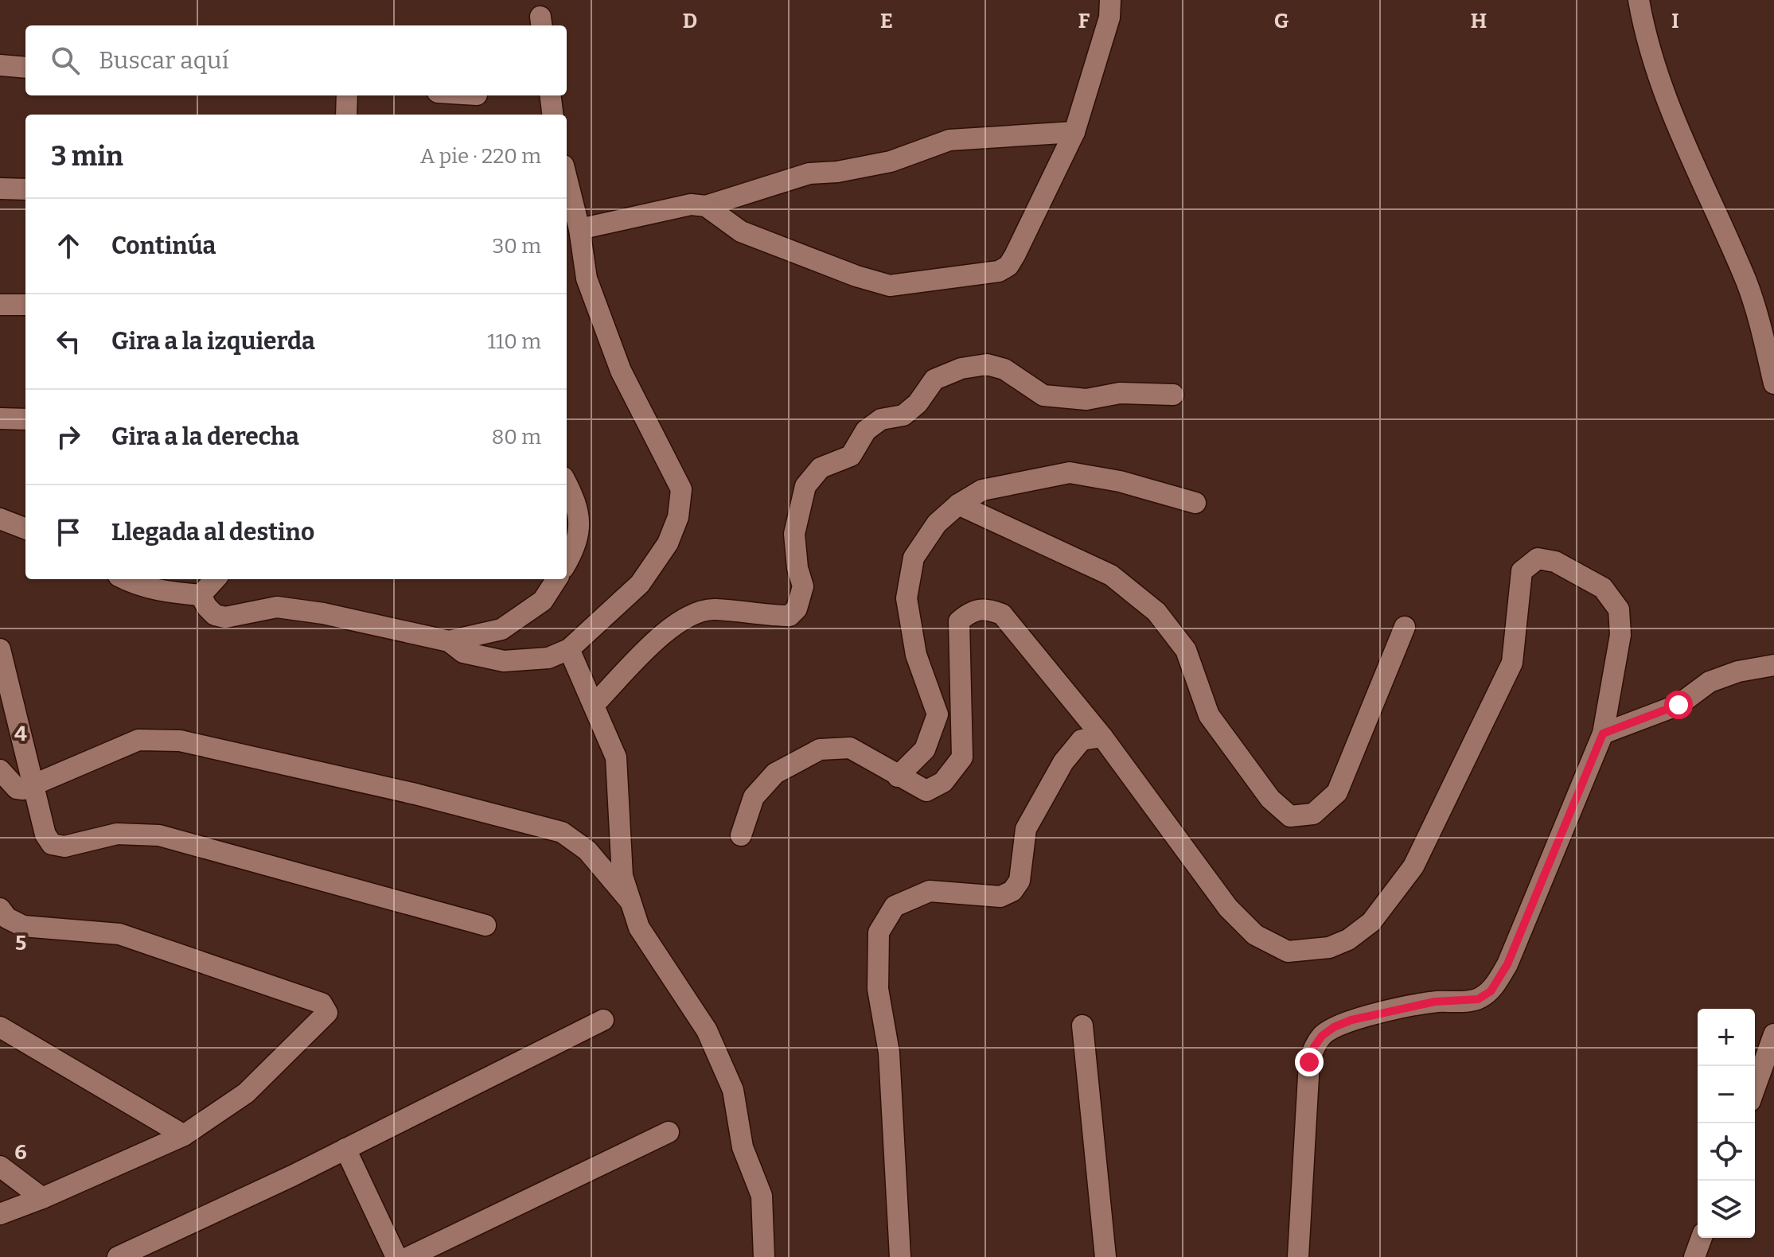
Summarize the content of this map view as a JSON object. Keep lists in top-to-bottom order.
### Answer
{
  "page": {
    "search": "Buscar aquí",
    "heading": ["3 min", "A pie · 220 m"],
    "list": [
      ["Continúa", "30 m"],
      ["Gira a la izquierda", "110 m"],
      ["Gira a la derecha", "80 m"],
      "Llegada al destino"
    ],
    "map_buttons": ["+", "−"]
  },
  "grid": {
    "columns": [
      "D",
      "E",
      "F",
      "G",
      "H",
      "I"
    ],
    "rows": ["4", "5", "6"]
  }
}
